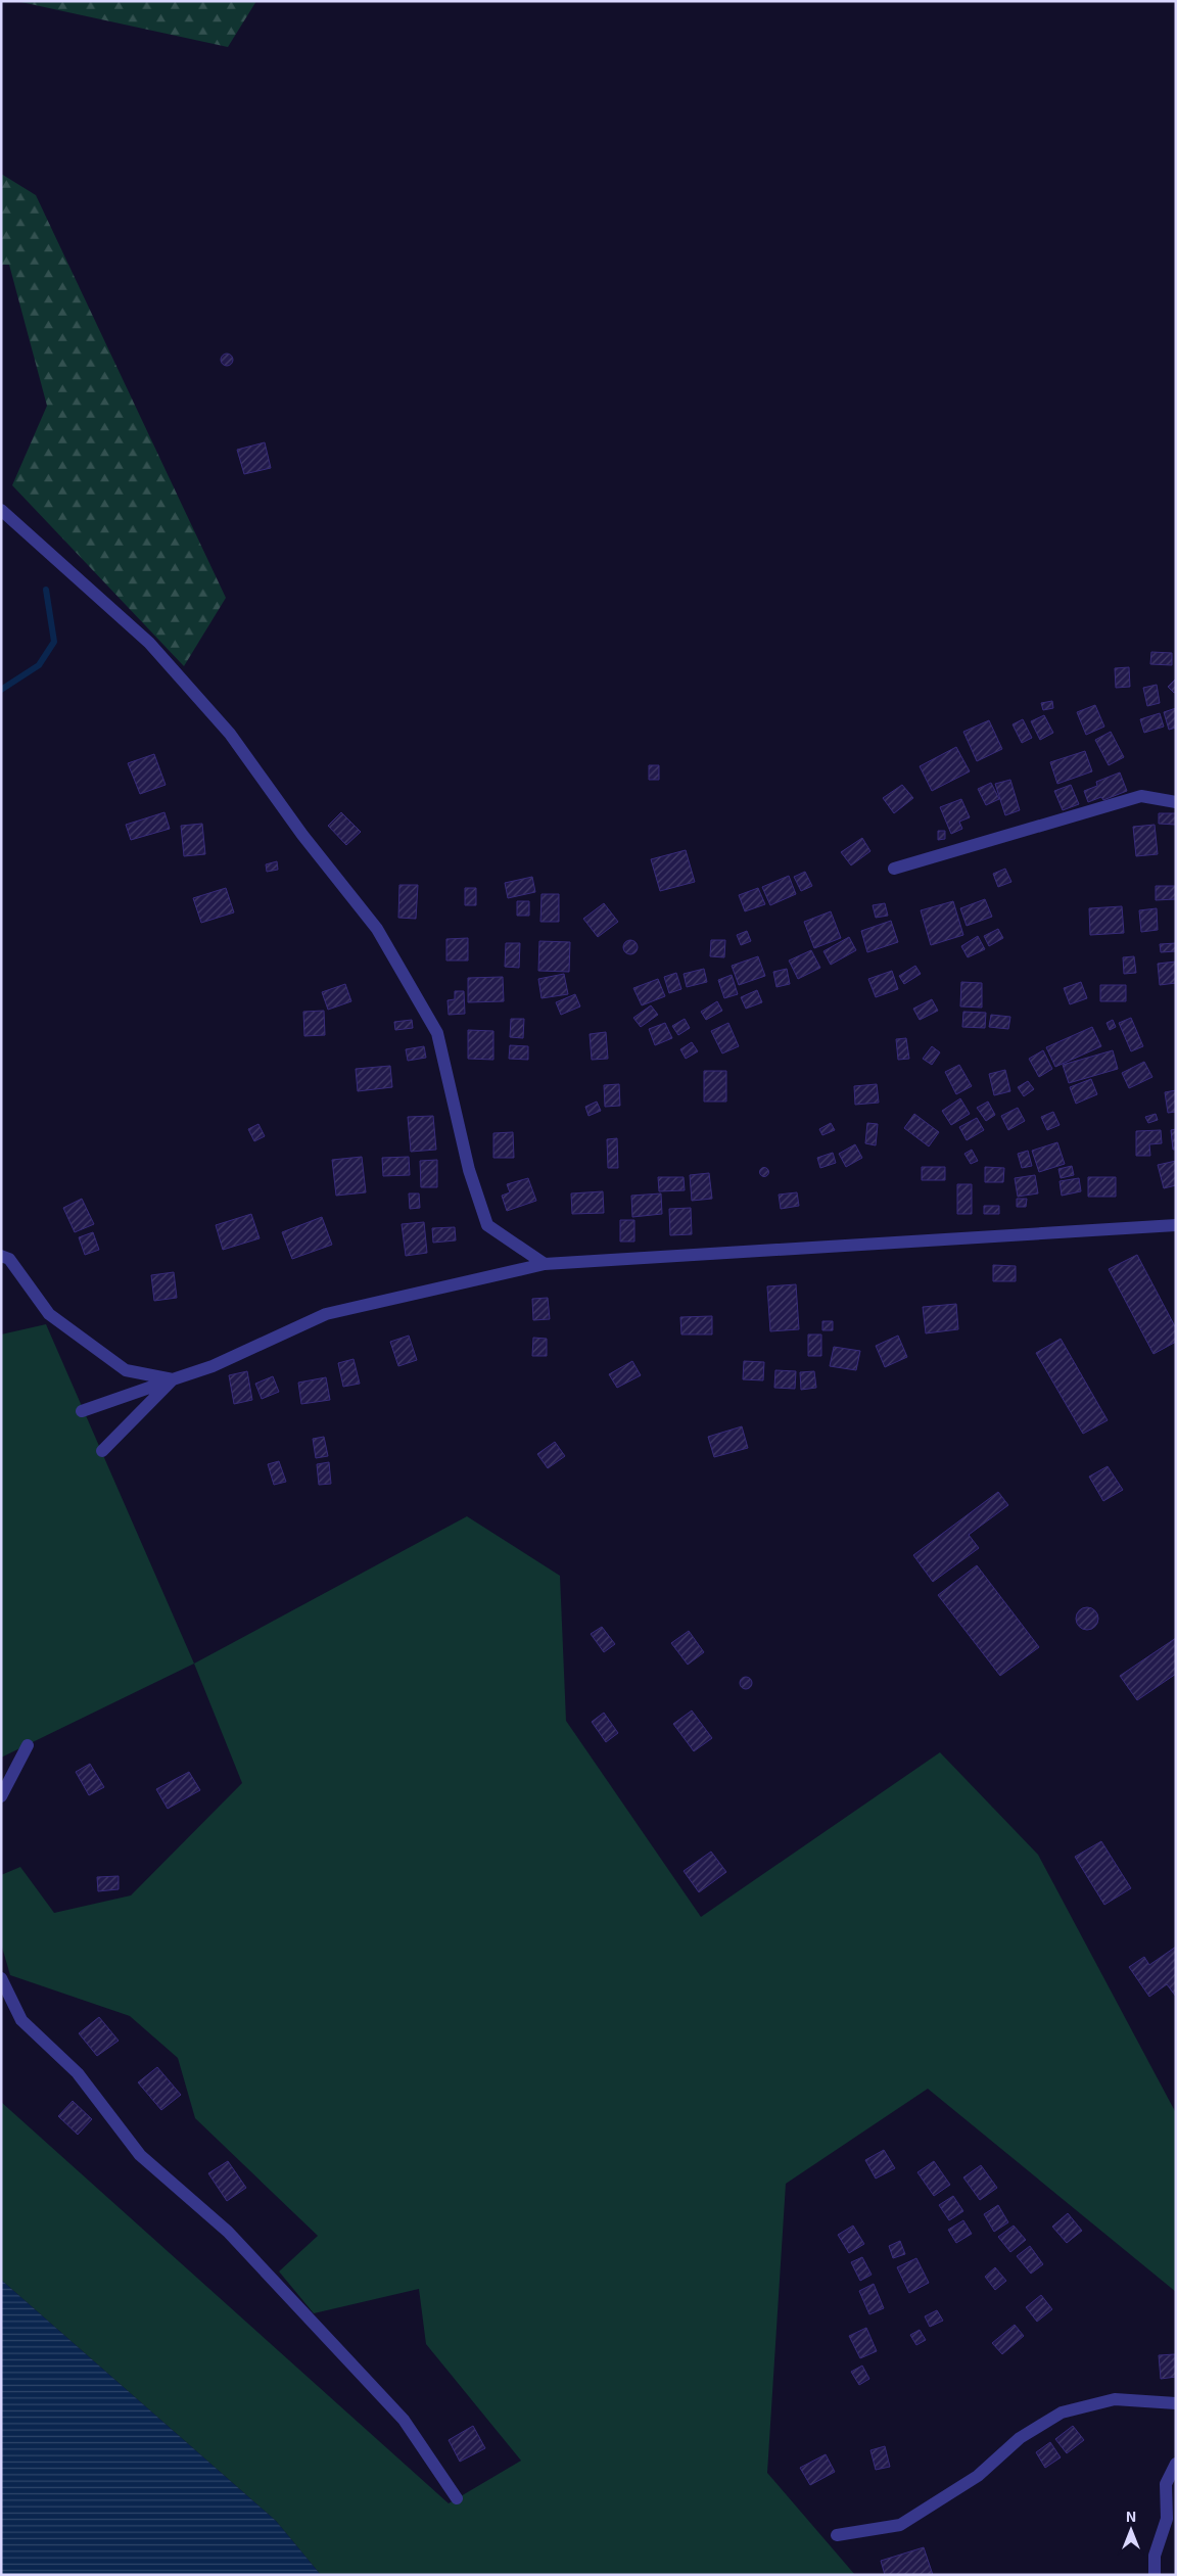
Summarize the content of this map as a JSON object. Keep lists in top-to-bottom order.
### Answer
{
  "north": "top"
}
